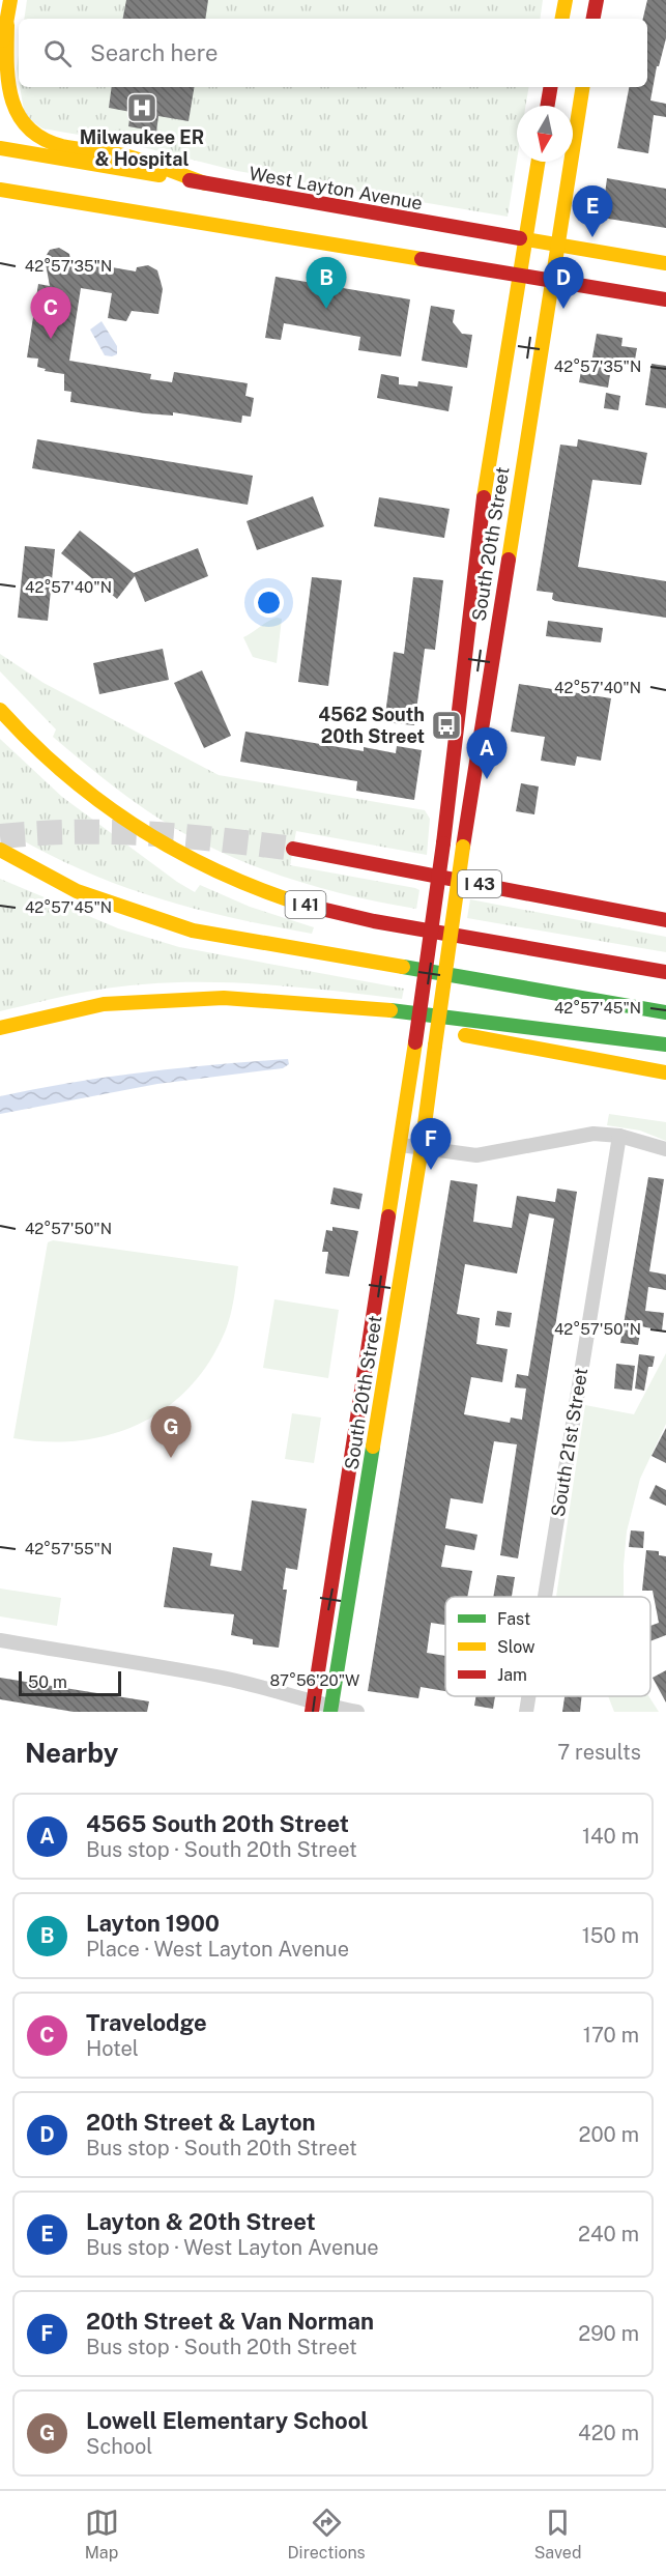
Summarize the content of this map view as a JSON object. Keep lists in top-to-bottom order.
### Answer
{
  "streets": {
    "main road": [
      "West Layton Avenue",
      "South 20th Street",
      "I 43",
      "I 41"
    ],
    "street": ["South 21st Street"]
  },
  "crossings": [
    ["West Layton Avenue", "South 20th Street"]
  ],
  "places": {
    "hospital": ["Milwaukee ER & Hospital"],
    "bus stop": ["4562 South 20th Street"]
  },
  "legend": ["Fast", "Slow", "Jam"],
  "scale_bar": "50 m",
  "north": "bottom",
  "page": {
    "search": "Search here",
    "pins": [
      "E",
      "B",
      "D",
      "C",
      "A",
      "F",
      "G"
    ],
    "scale": "50 m",
    "heading": ["Nearby", "7 results"],
    "list": [
      {
        "mark": "A",
        "name": "4565 South 20th Street",
        "note": "Bus stop · South 20th Street",
        "value": "140 m"
      },
      {
        "mark": "B",
        "name": "Layton 1900",
        "note": "Place · West Layton Avenue",
        "value": "150 m"
      },
      {
        "mark": "C",
        "name": "Travelodge",
        "note": "Hotel",
        "value": "170 m"
      },
      {
        "mark": "D",
        "name": "20th Street & Layton",
        "note": "Bus stop · South 20th Street",
        "value": "200 m"
      },
      {
        "mark": "E",
        "name": "Layton & 20th Street",
        "note": "Bus stop · West Layton Avenue",
        "value": "240 m"
      },
      {
        "mark": "F",
        "name": "20th Street & Van Norman",
        "note": "Bus stop · South 20th Street",
        "value": "290 m"
      },
      {
        "mark": "G",
        "name": "Lowell Elementary School",
        "note": "School",
        "value": "420 m"
      }
    ],
    "nav": ["Map", "Directions", "Saved"]
  },
  "coordinates": [
    "42°57'35\"N",
    "42°57'40\"N",
    "42°57'45\"N",
    "42°57'50\"N",
    "42°57'55\"N",
    "87°56'20\"W"
  ]
}
